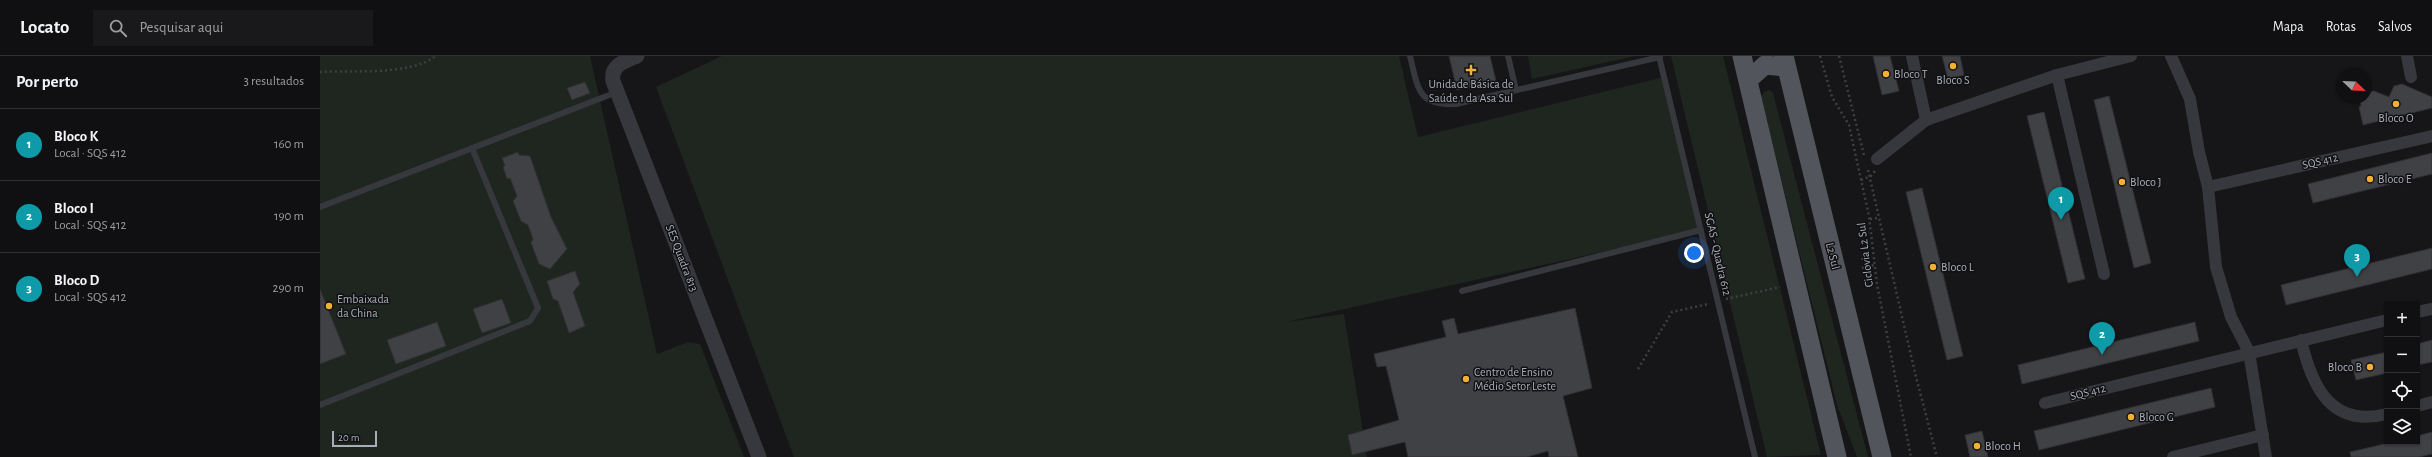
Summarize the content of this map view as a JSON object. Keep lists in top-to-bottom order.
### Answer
{
  "streets": {
    "main road": ["L2 Sul"],
    "street": ["SQS 412", "SES Quadra 813"],
    "lane": ["SGAS - Quadra 612"],
    "path": ["Ciclovia L2 Sul"]
  },
  "places": {
    "other": [
      "Bloco S",
      "Bloco T",
      "Bloco O",
      "Bloco E",
      "Bloco J",
      "Bloco L",
      "Embaixada da China",
      "Bloco B",
      "Centro de Ensino Médio Setor Leste",
      "Bloco G",
      "Bloco H"
    ],
    "health": ["Unidade Básica de Saúde 1 da Asa Sul"]
  },
  "scale_bar": "20 m",
  "north": "bottom right",
  "page": {
    "header": "Locato",
    "search": "Pesquisar aqui",
    "nav": ["Mapa", "Rotas", "Salvos"],
    "heading": ["Por perto", "3 resultados"],
    "list": [
      {
        "mark": "1",
        "name": "Bloco K",
        "note": "Local · SQS 412",
        "value": "160 m"
      },
      {
        "mark": "2",
        "name": "Bloco I",
        "note": "Local · SQS 412",
        "value": "190 m"
      },
      {
        "mark": "3",
        "name": "Bloco D",
        "note": "Local · SQS 412",
        "value": "290 m"
      }
    ],
    "pins": ["1", "3", "2"],
    "map_buttons": ["+", "−"],
    "scale": "20 m"
  }
}
